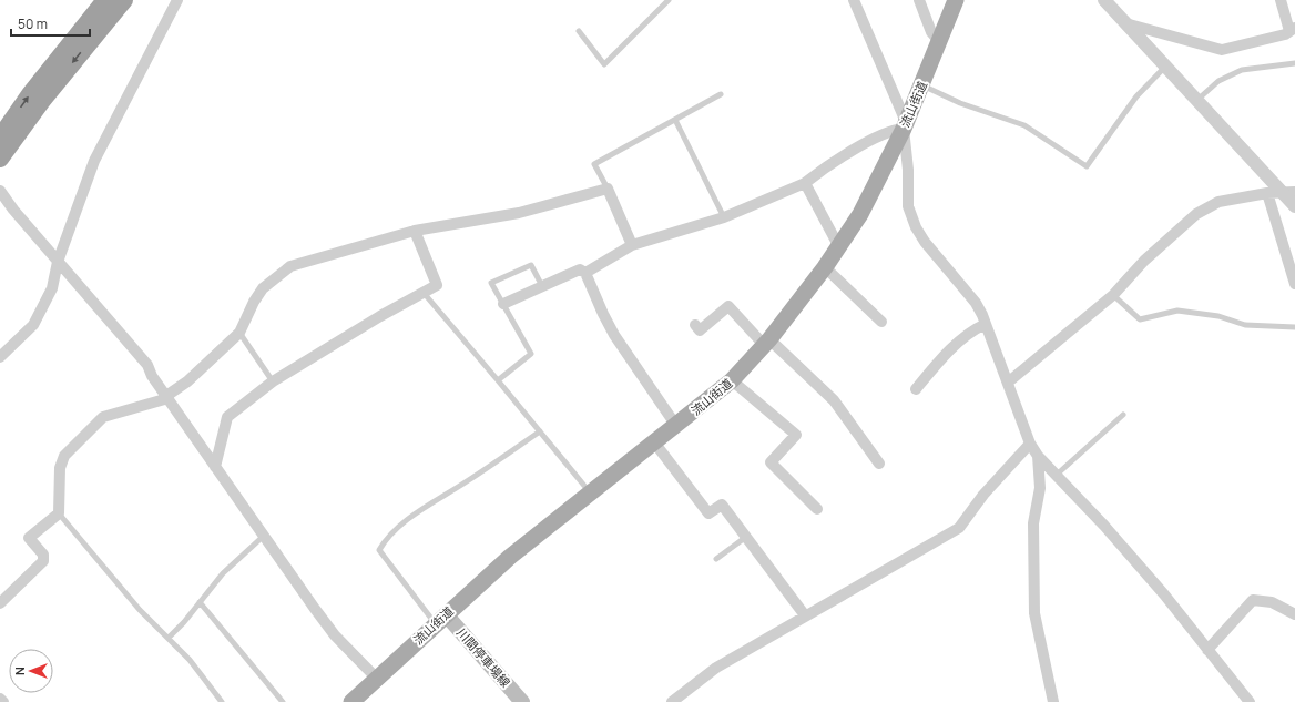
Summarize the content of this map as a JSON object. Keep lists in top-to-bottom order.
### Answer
{
  "streets": {
    "main road": ["流山街道", "川間停車場線"]
  },
  "crossings": [
    ["流山街道", "川間停車場線"]
  ],
  "scale_bar": "50 m",
  "north": "left"
}
